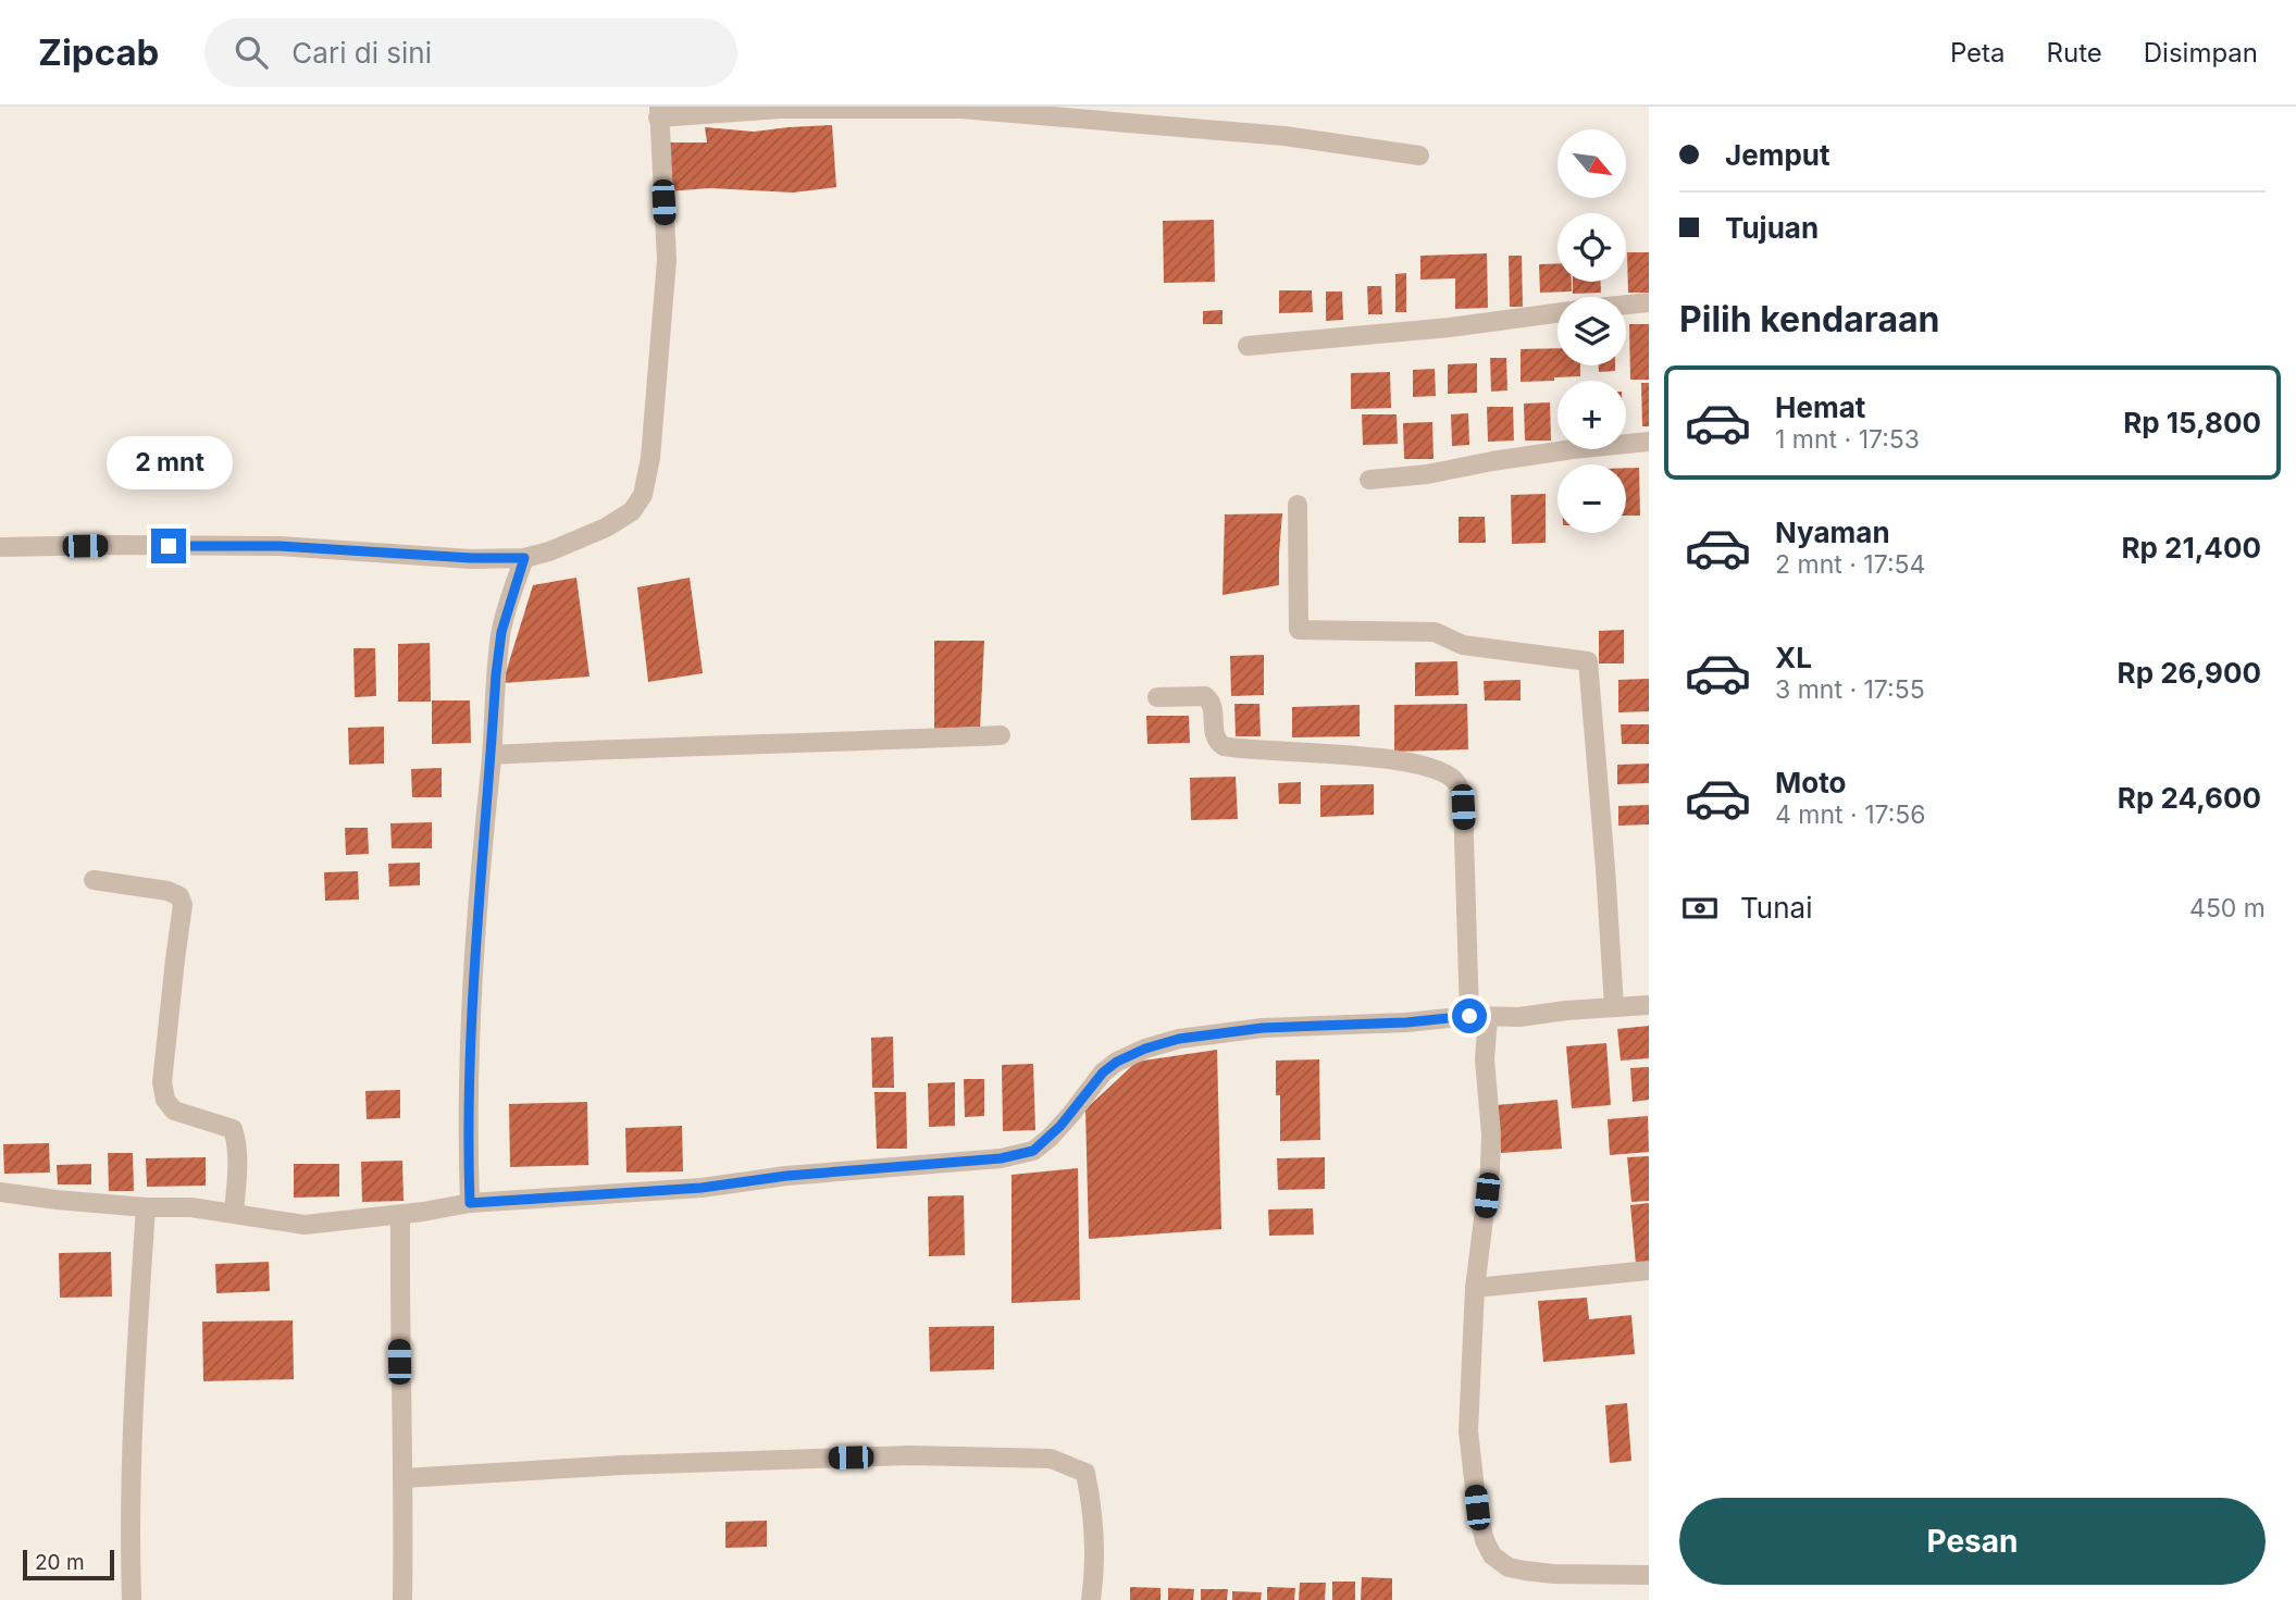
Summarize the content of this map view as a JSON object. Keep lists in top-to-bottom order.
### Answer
{
  "scale_bar": "20 m",
  "north": "bottom right",
  "page": {
    "header": "Zipcab",
    "search": "Cari di sini",
    "nav": ["Peta", "Rute", "Disimpan"],
    "banner": ["Jemput", "Tujuan"],
    "map_buttons": ["+", "−"],
    "heading": "Pilih kendaraan",
    "list": [
      {
        "name": "Hemat",
        "note": "1 mnt · 17:53",
        "value": "Rp 15,800"
      },
      {
        "name": "Nyaman",
        "note": "2 mnt · 17:54",
        "value": "Rp 21,400"
      },
      {
        "name": "XL",
        "note": "3 mnt · 17:55",
        "value": "Rp 26,900"
      },
      {
        "name": "Moto",
        "note": "4 mnt · 17:56",
        "value": "Rp 24,600"
      }
    ],
    "bubble": "2 mnt",
    "pay": ["Tunai", "450 m"],
    "buttons": "Pesan",
    "scale": "20 m"
  }
}
